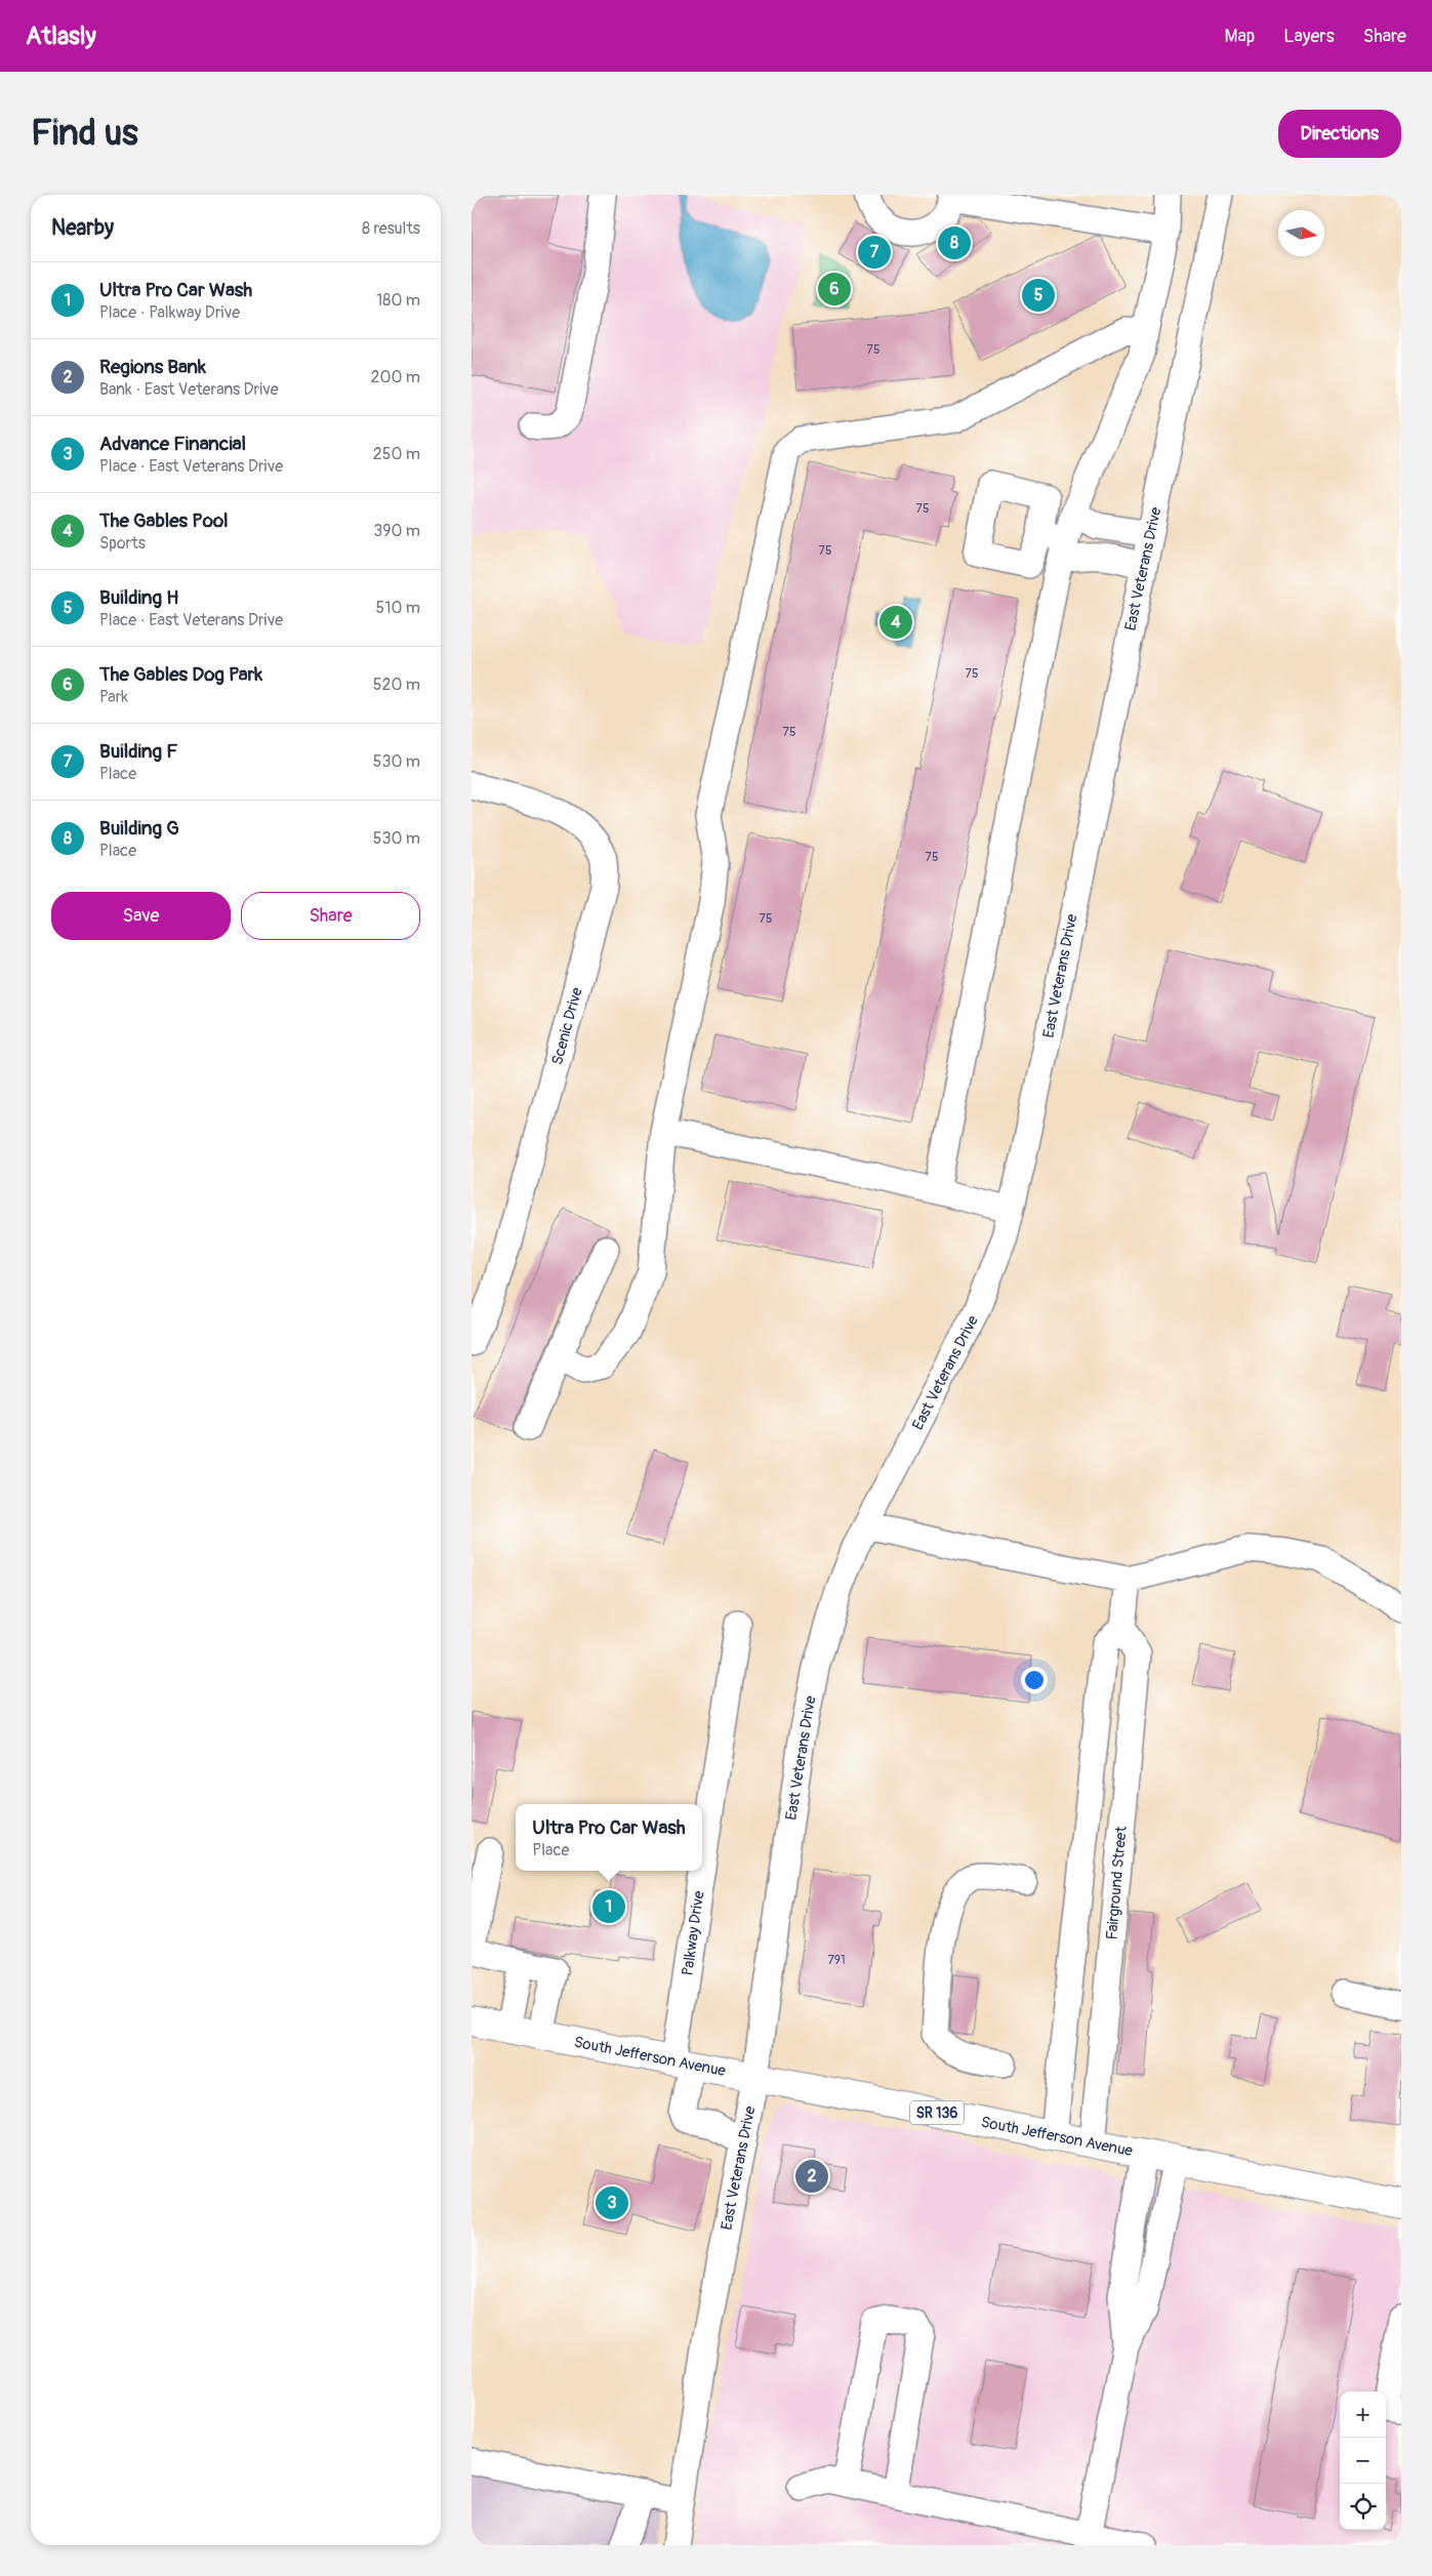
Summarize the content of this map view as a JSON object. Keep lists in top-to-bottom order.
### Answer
{
  "streets": {
    "main road": ["South Jefferson Avenue", "SR 136"],
    "street": [
      "East Veterans Drive",
      "Scenic Drive",
      "Fairground Street",
      "Palkway Drive"
    ]
  },
  "crossings": [
    ["East Veterans Drive", "Palkway Drive"],
    ["East Veterans Drive", "South Jefferson Avenue"],
    ["Fairground Street", "South Jefferson Avenue"],
    ["Palkway Drive", "South Jefferson Avenue"]
  ],
  "house_numbers": [
    "75",
    "75",
    "75",
    "75",
    "75",
    "75",
    "75",
    "791"
  ],
  "north": "right",
  "page": {
    "header": "Atlasly",
    "nav": ["Map", "Layers", "Share"],
    "buttons": [
      "Directions",
      ["Save", "Share"]
    ],
    "title": "Find us",
    "heading": ["Nearby", "8 results"],
    "pins": [
      "8",
      "7",
      "6",
      "5",
      "4",
      "1",
      "2",
      "3"
    ],
    "list": [
      {
        "mark": "1",
        "name": "Ultra Pro Car Wash",
        "note": "Place · Palkway Drive",
        "value": "180 m"
      },
      {
        "mark": "2",
        "name": "Regions Bank",
        "note": "Bank · East Veterans Drive",
        "value": "200 m"
      },
      {
        "mark": "3",
        "name": "Advance Financial",
        "note": "Place · East Veterans Drive",
        "value": "250 m"
      },
      {
        "mark": "4",
        "name": "The Gables Pool",
        "note": "Sports",
        "value": "390 m"
      },
      {
        "mark": "5",
        "name": "Building H",
        "note": "Place · East Veterans Drive",
        "value": "510 m"
      },
      {
        "mark": "6",
        "name": "The Gables Dog Park",
        "note": "Park",
        "value": "520 m"
      },
      {
        "mark": "7",
        "name": "Building F",
        "note": "Place",
        "value": "530 m"
      },
      {
        "mark": "8",
        "name": "Building G",
        "note": "Place",
        "value": "530 m"
      }
    ],
    "popup": ["Ultra Pro Car Wash", "Place"],
    "map_buttons": ["+", "−"]
  }
}
